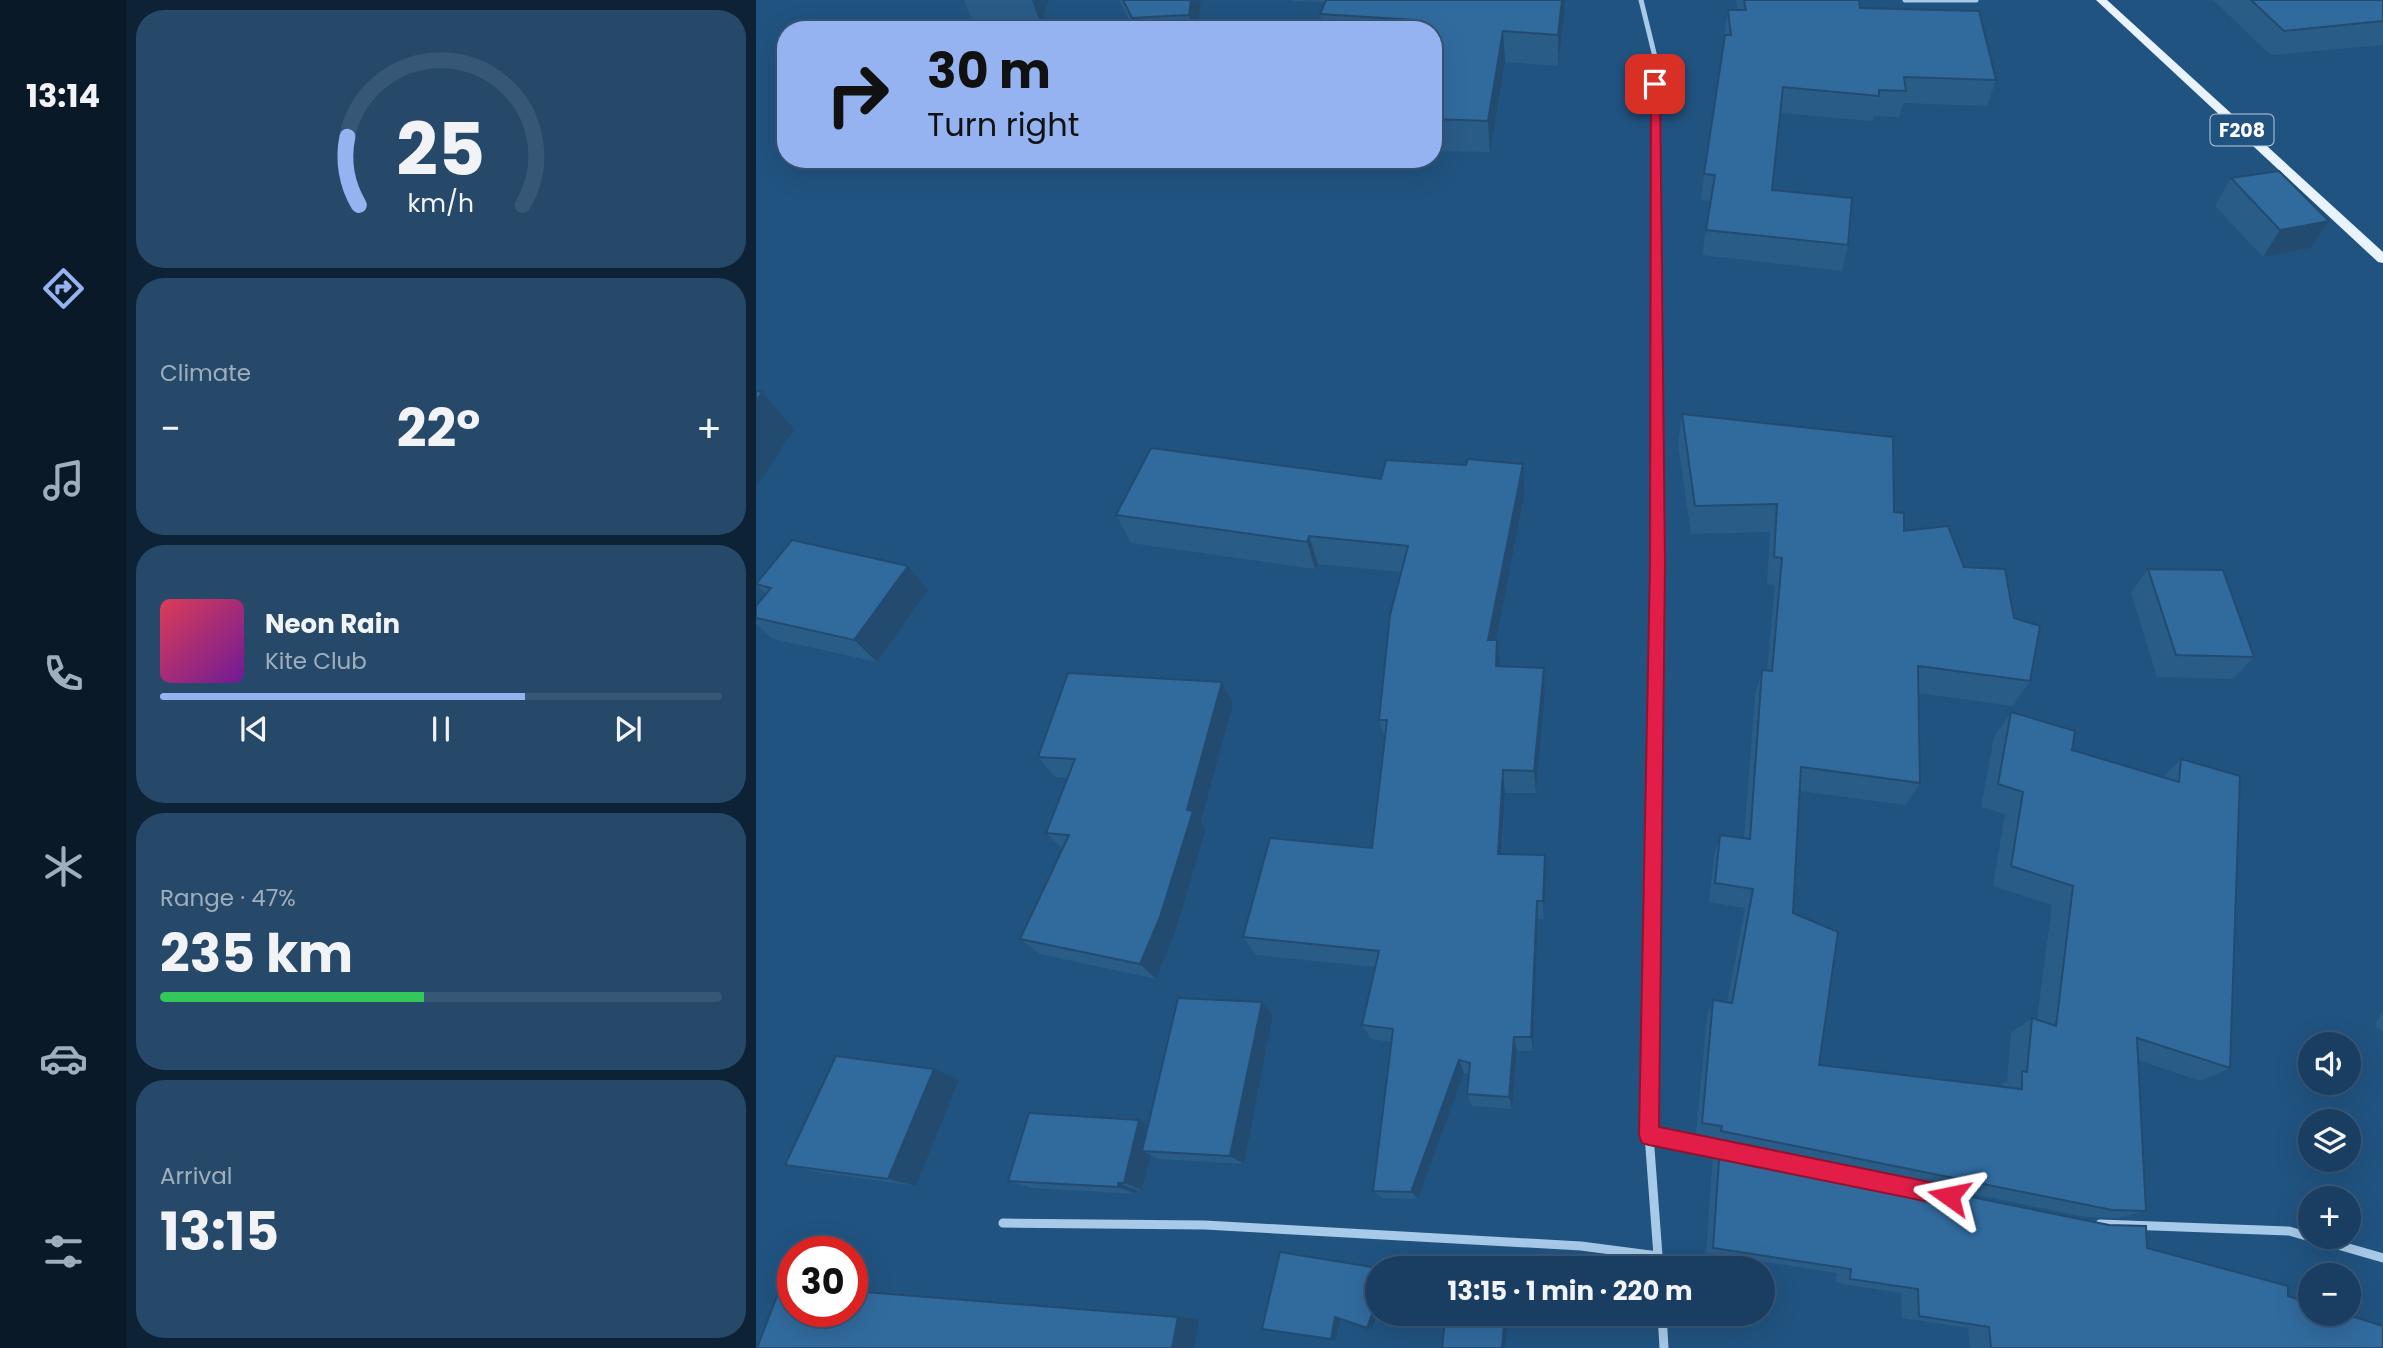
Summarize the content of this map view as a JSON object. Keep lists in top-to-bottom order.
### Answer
{
  "streets": {
    "main road": ["F208"]
  },
  "page": {
    "tabs": "13:14",
    "turn": ["30 m", "Turn right"],
    "tile": [
      "Climate",
      ["Range · 47%", "235 km"],
      ["Arrival", "13:15"]
    ],
    "heat": ["−", "22°", "+"],
    "song": ["Neon Rain", "Kite Club"],
    "map_buttons": ["+", "−"],
    "limit": "30",
    "trip": "13:15 · 1 min · 220 m",
    "gauge": ["25", "km/h"]
  }
}
